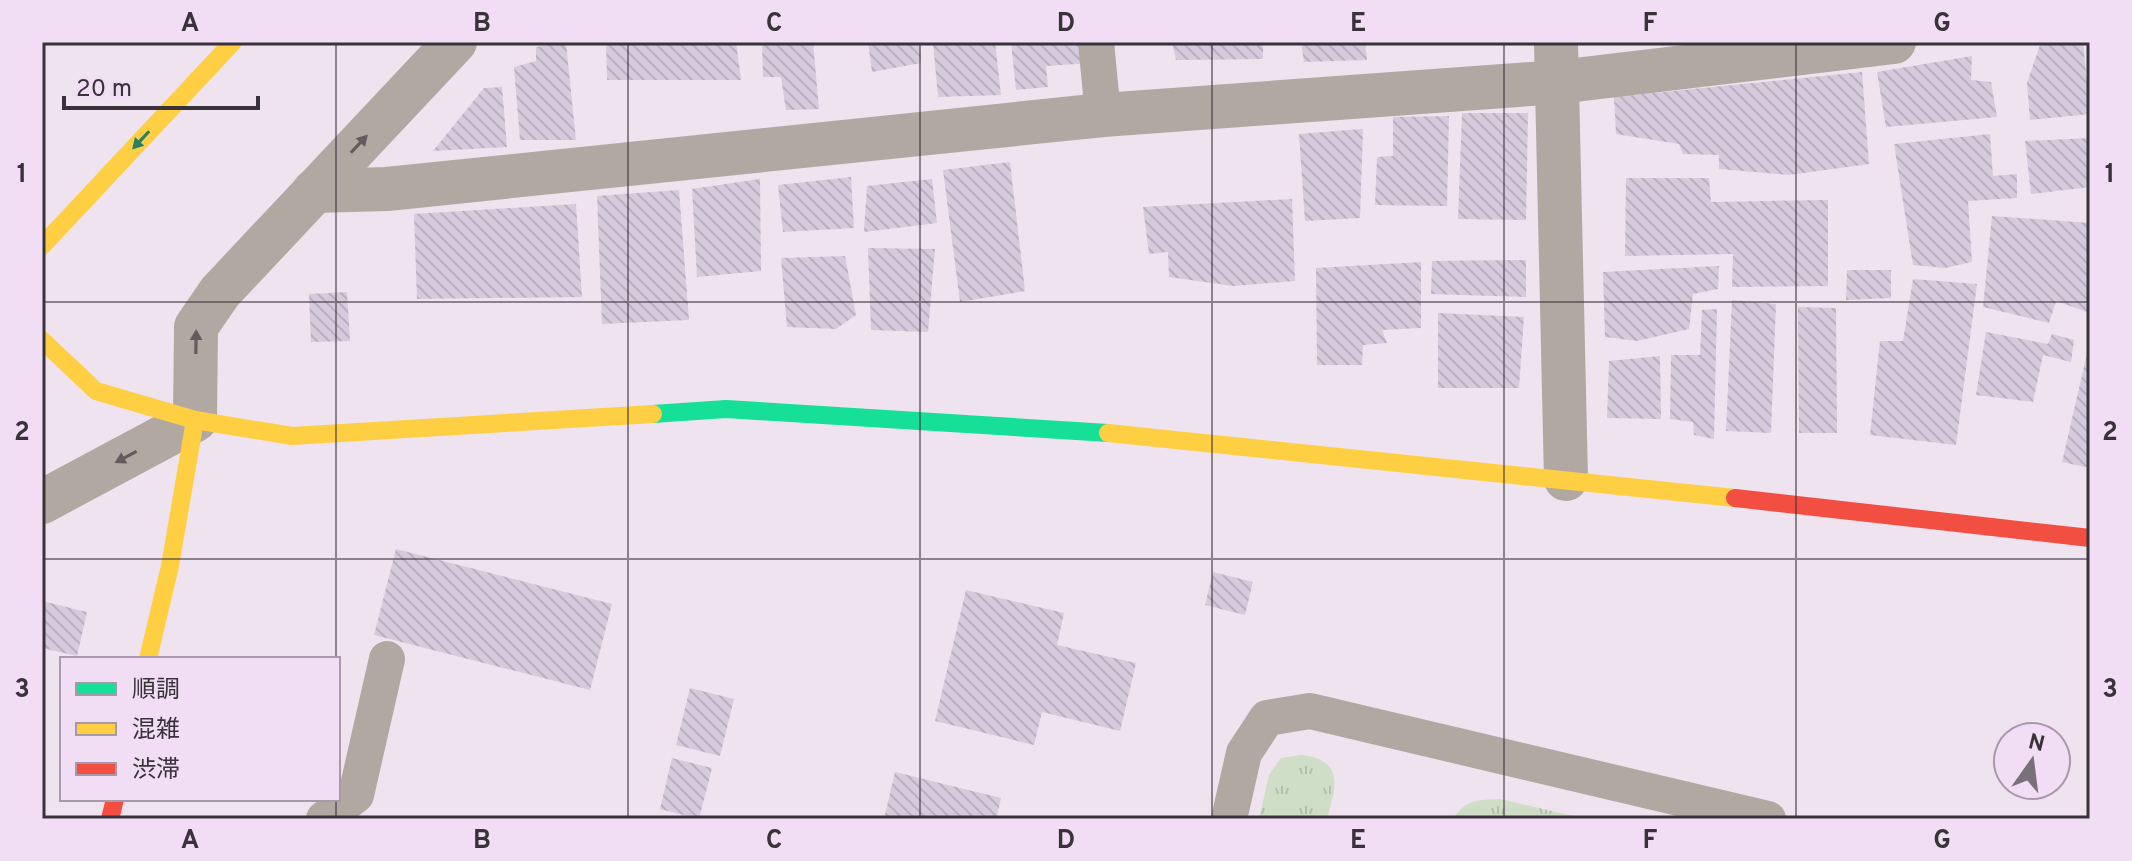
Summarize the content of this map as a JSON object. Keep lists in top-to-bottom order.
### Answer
{
  "legend": ["順調", "混雑", "渋滞"],
  "scale_bar": "20 m",
  "north": "top",
  "grid": {
    "columns": [
      "A",
      "B",
      "C",
      "D",
      "E",
      "F",
      "G"
    ],
    "rows": ["1", "2", "3"]
  }
}
